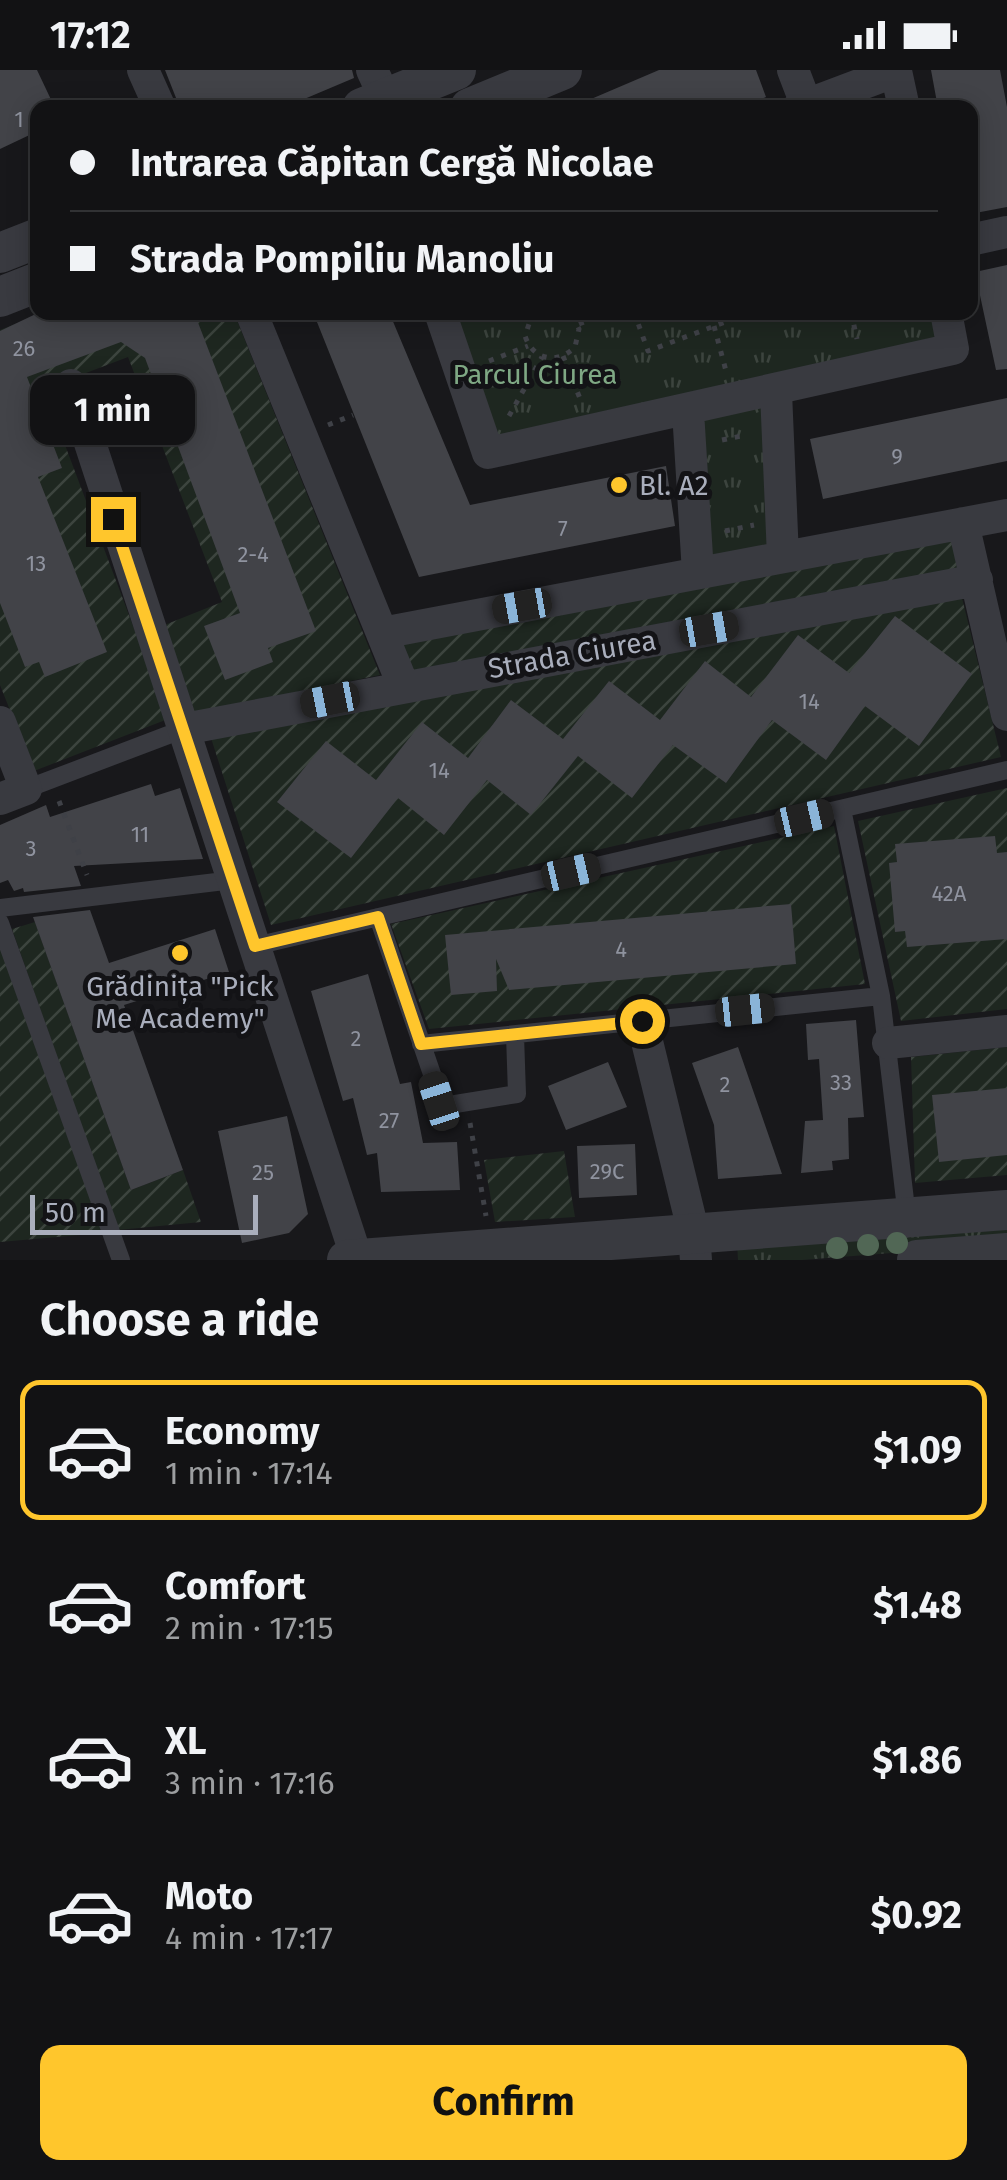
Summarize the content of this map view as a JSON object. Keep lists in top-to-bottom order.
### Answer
{
  "streets": {
    "street": ["Strada Ciurea"]
  },
  "parks": ["Parcul Ciurea"],
  "places": ["Bl. A2", "Grădinița \"Pick Me Academy\""],
  "house_numbers": [
    "1",
    "26",
    "9",
    "7",
    "2-4",
    "13",
    "14",
    "14",
    "11",
    "3",
    "42A",
    "4",
    "2",
    "33",
    "2",
    "27",
    "29C",
    "25"
  ],
  "scale_bar": "50 m",
  "page": {
    "status": "17:12",
    "banner": ["Intrarea Căpitan Cergă Nicolae", "Strada Pompiliu Manoliu"],
    "bubble": "1 min",
    "scale": "50 m",
    "heading": "Choose a ride",
    "list": [
      {
        "name": "Economy",
        "note": "1 min · 17:14",
        "value": "$1.09"
      },
      {
        "name": "Comfort",
        "note": "2 min · 17:15",
        "value": "$1.48"
      },
      {
        "name": "XL",
        "note": "3 min · 17:16",
        "value": "$1.86"
      },
      {
        "name": "Moto",
        "note": "4 min · 17:17",
        "value": "$0.92"
      }
    ],
    "buttons": "Confirm"
  }
}
